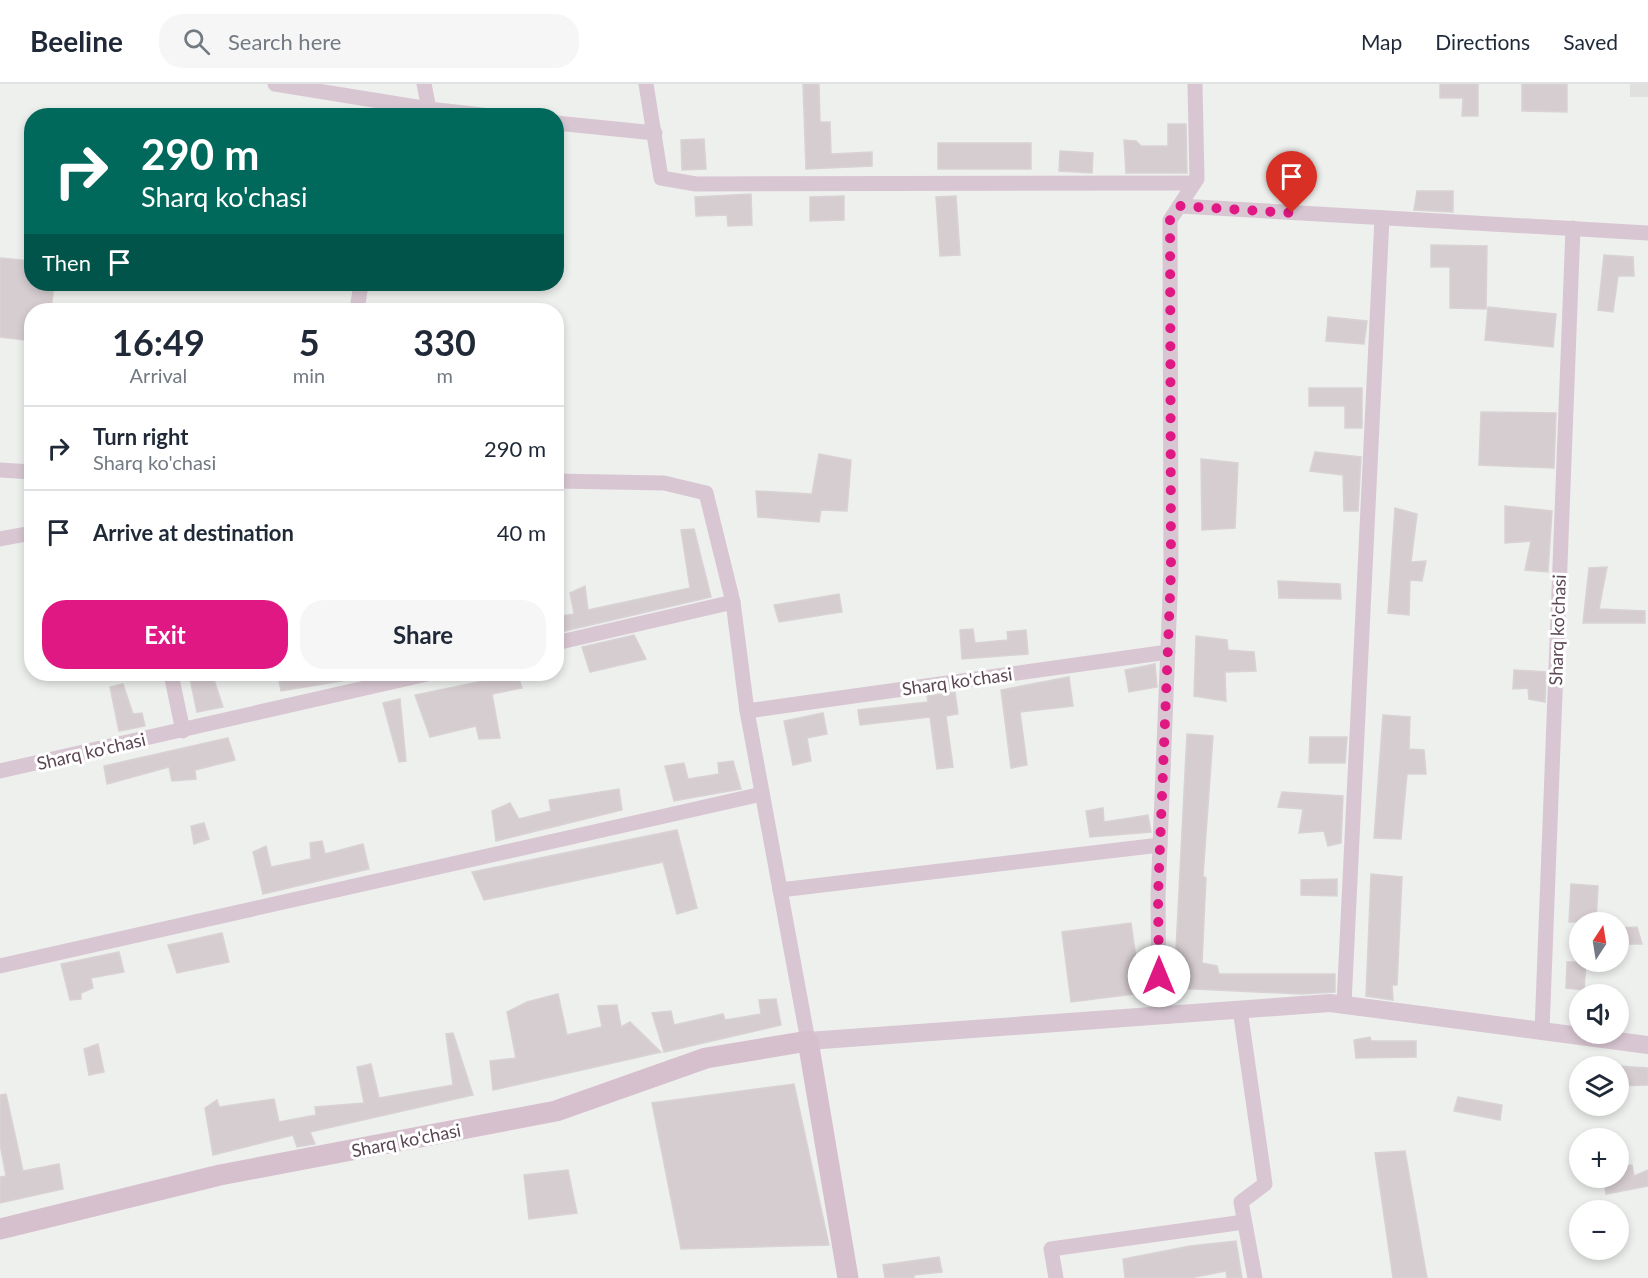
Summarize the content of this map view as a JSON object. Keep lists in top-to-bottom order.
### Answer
{
  "streets": {
    "main road": ["Sharq ko'chasi"]
  },
  "north": "top",
  "page": {
    "header": "Beeline",
    "search": "Search here",
    "nav": ["Map", "Directions", "Saved"],
    "turn": ["290 m", "Sharq ko'chasi"],
    "then": "Then",
    "eta": [
      "16:49",
      "Arrival",
      "5",
      "min",
      "330",
      "m"
    ],
    "list": [
      {
        "name": "Turn right",
        "note": "Sharq ko'chasi",
        "value": "290 m"
      },
      {
        "name": "Arrive at destination",
        "value": "40 m"
      }
    ],
    "buttons": ["Exit", "Share"],
    "map_buttons": ["+", "−"]
  }
}
